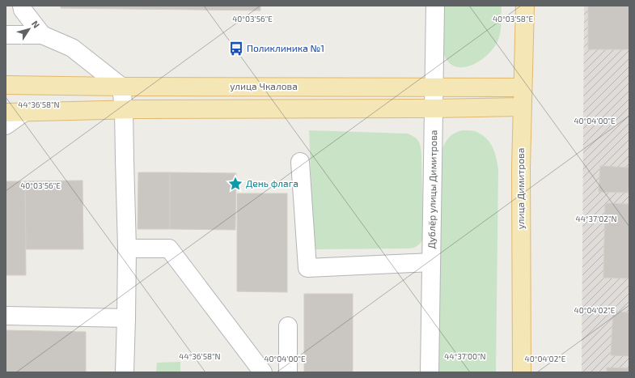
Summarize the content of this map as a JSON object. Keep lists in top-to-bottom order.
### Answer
{
  "streets": {
    "main road": ["улица Чкалова", "улица Димитрова"],
    "street": ["Дублёр улицы Димитрова"]
  },
  "crossings": [
    ["улица Чкалова", "улица Димитрова"],
    ["улица Чкалова", "Дублёр улицы Димитрова"]
  ],
  "places": {
    "bus stop": ["Поликлиника №1"],
    "place": ["День флага"]
  },
  "north": "top right",
  "coordinates": [
    "40°03'56\"E",
    "40°03'58\"E",
    "44°36'58\"N",
    "40°04'00\"E",
    "44°37'02\"N",
    "40°04'02\"E",
    "44°37'00\"N"
  ]
}
